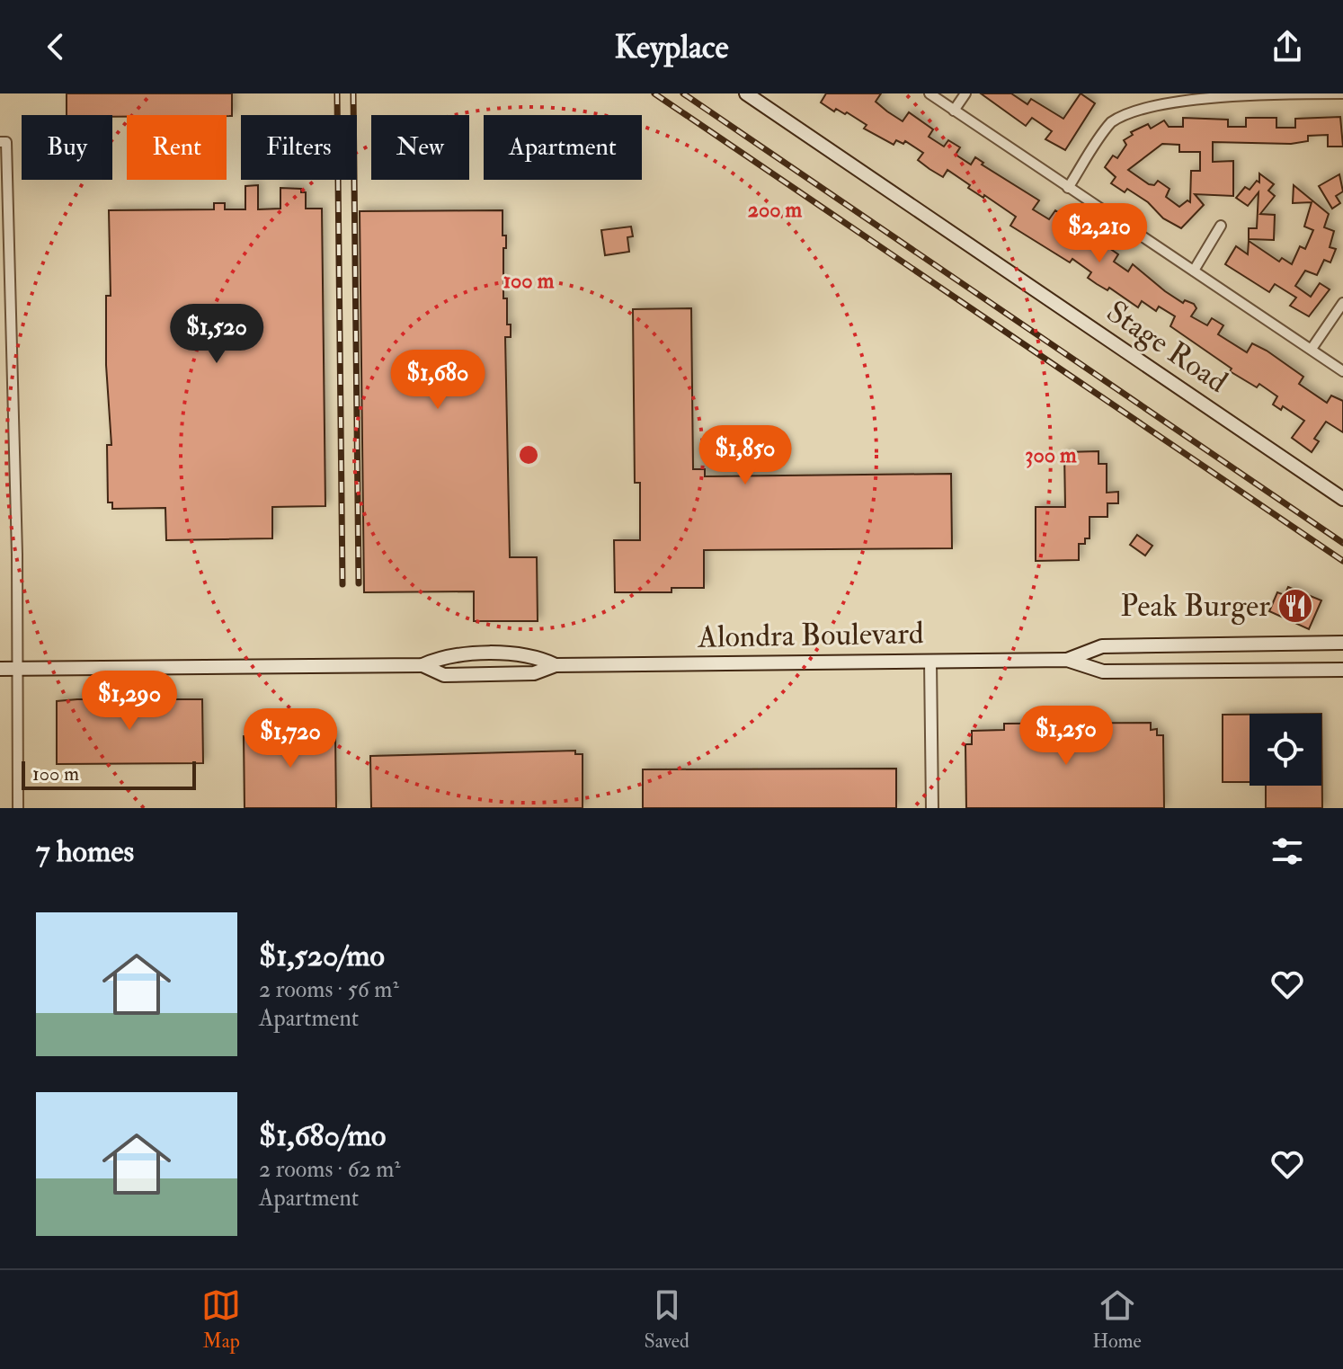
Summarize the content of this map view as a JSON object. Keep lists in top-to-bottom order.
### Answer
{
  "streets": {
    "main road": ["Stage Road", "Alondra Boulevard"]
  },
  "places": {
    "restaurant": ["Peak Burger"]
  },
  "scale_bar": "100 m",
  "page": {
    "header": "Keyplace",
    "chip": [
      "Buy",
      "Rent",
      "Filters",
      "New",
      "Apartment"
    ],
    "price": [
      "$2,210",
      "$1,520",
      "$1,680",
      "$1,850",
      "$1,290",
      "$1,250",
      "$1,720"
    ],
    "scale": "100 m",
    "heading": "7 homes",
    "list": [
      {
        "name": "$1,520/mo",
        "note": "2 rooms · 56 m² · Apartment"
      },
      {
        "name": "$1,680/mo",
        "note": "2 rooms · 62 m² · Apartment"
      }
    ],
    "tabs": ["Map", "Saved", "Home"]
  },
  "rings": ["200 m", "100 m", "300 m"]
}
